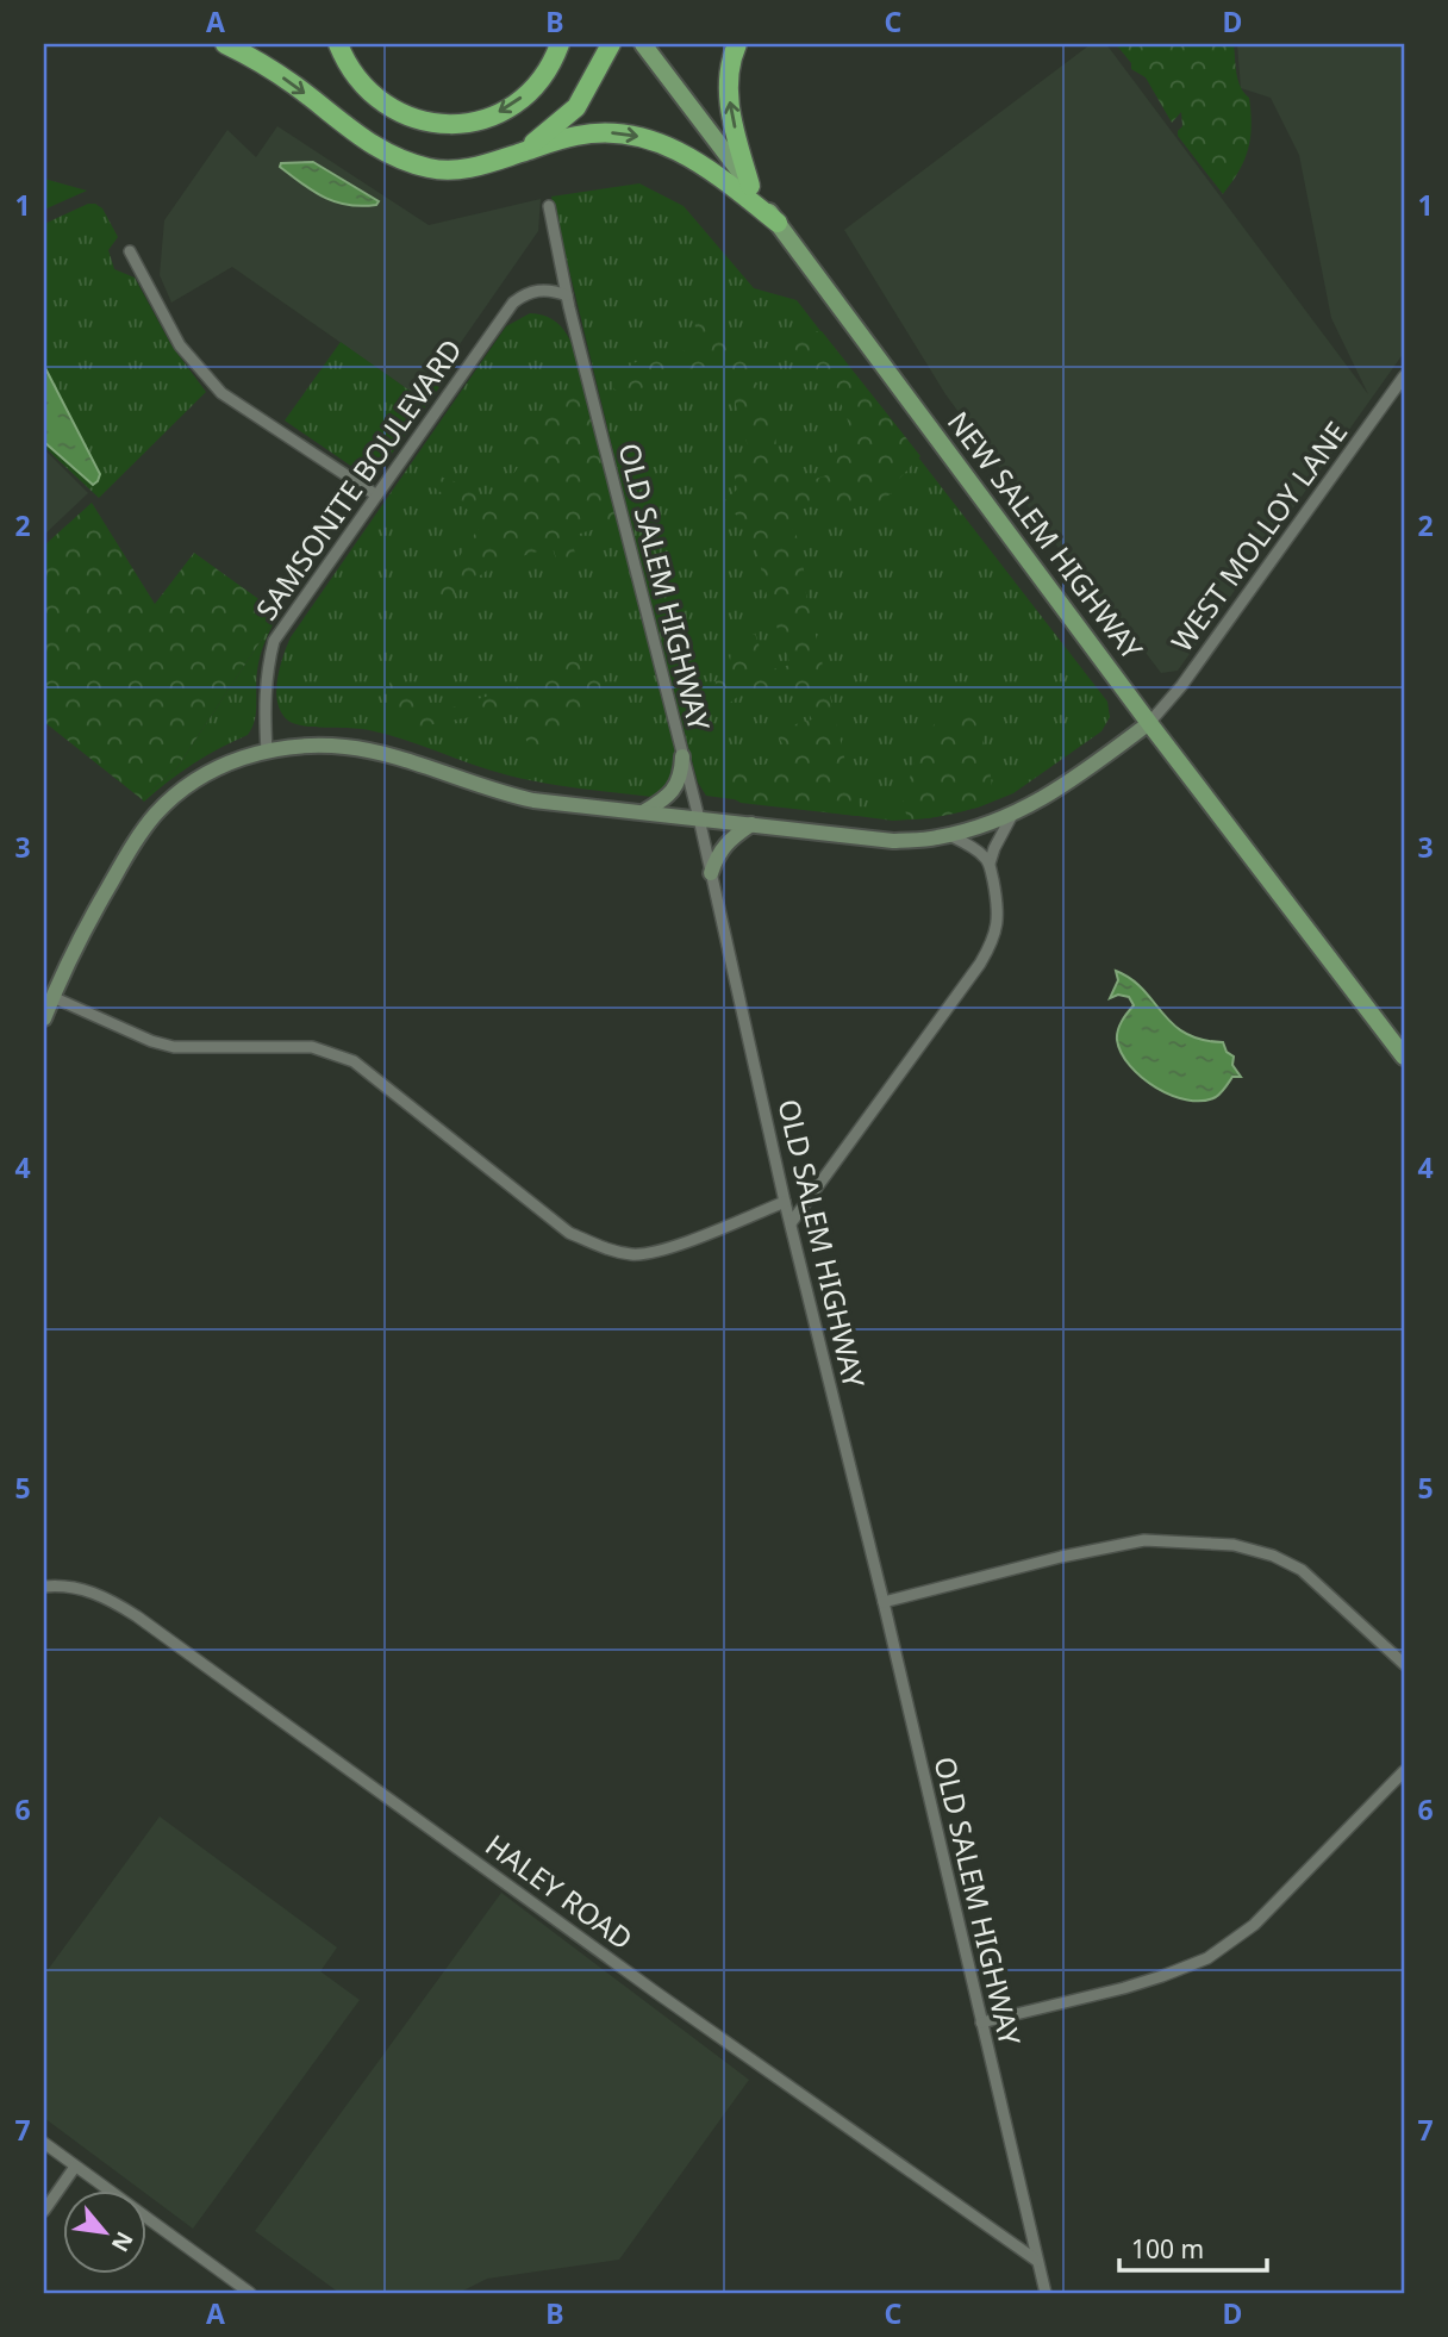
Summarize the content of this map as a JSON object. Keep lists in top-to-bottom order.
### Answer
{
  "streets": {
    "main road": ["NEW SALEM HIGHWAY"],
    "street": [
      "SAMSONITE BOULEVARD",
      "WEST MOLLOY LANE",
      "OLD SALEM HIGHWAY",
      "HALEY ROAD"
    ]
  },
  "crossings": [
    ["SAMSONITE BOULEVARD", "OLD SALEM HIGHWAY"],
    ["NEW SALEM HIGHWAY", "WEST MOLLOY LANE"],
    ["OLD SALEM HIGHWAY", "HALEY ROAD"]
  ],
  "scale_bar": "100 m",
  "north": "bottom right",
  "grid": {
    "columns": [
      "A",
      "B",
      "C",
      "D"
    ],
    "rows": [
      "1",
      "2",
      "3",
      "4",
      "5",
      "6",
      "7"
    ]
  }
}
